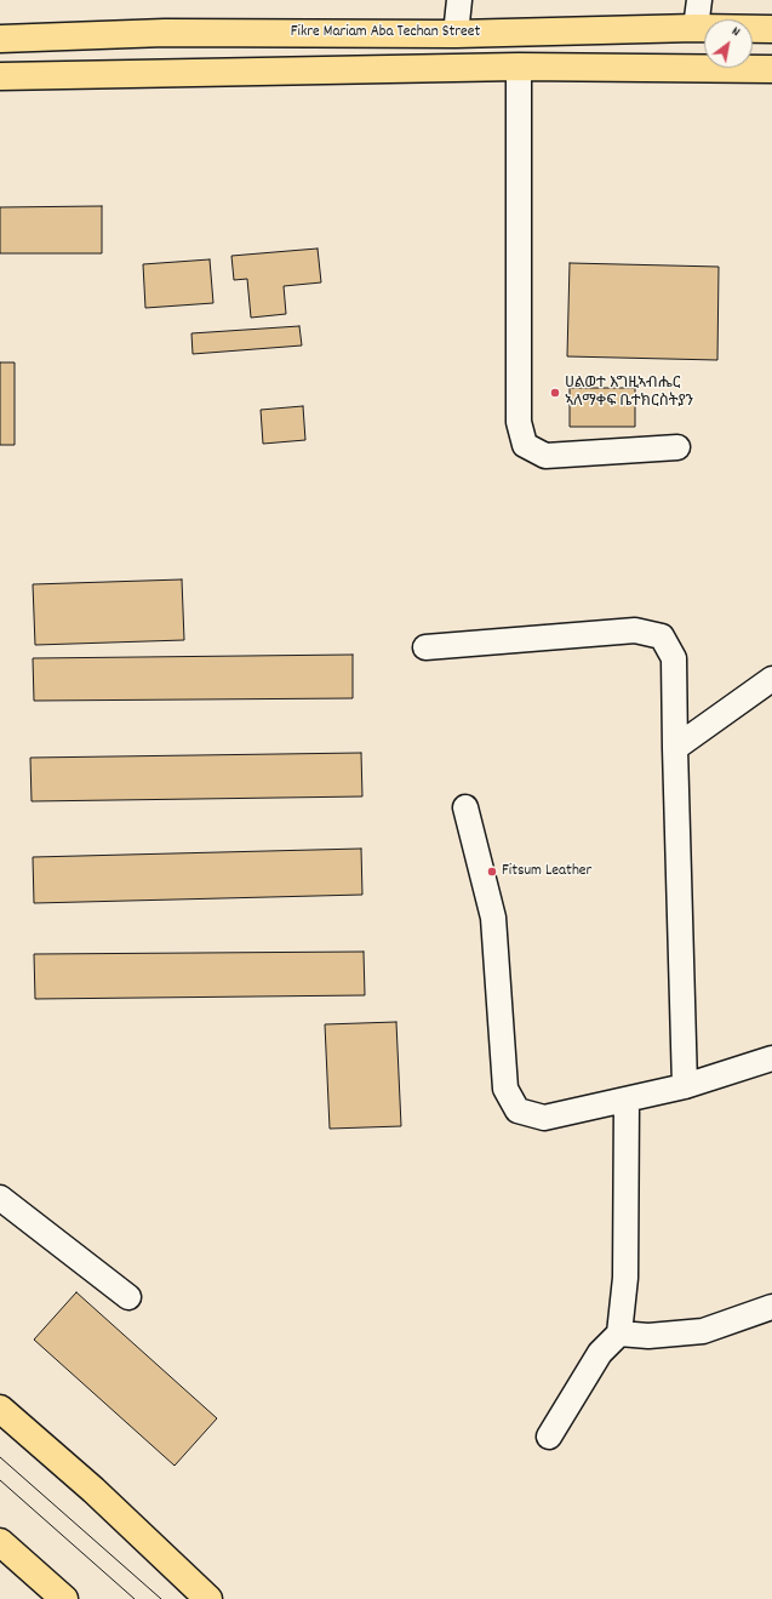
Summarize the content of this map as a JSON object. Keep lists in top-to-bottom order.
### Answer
{
  "streets": {
    "main road": ["Fikre Mariam Aba Techan Street"]
  },
  "places": ["ሀልወተ እግዚኣብሔር ኣለማቀፍ ቤተክርስትያን", "Fitsum Leather"],
  "north": "top right"
}
